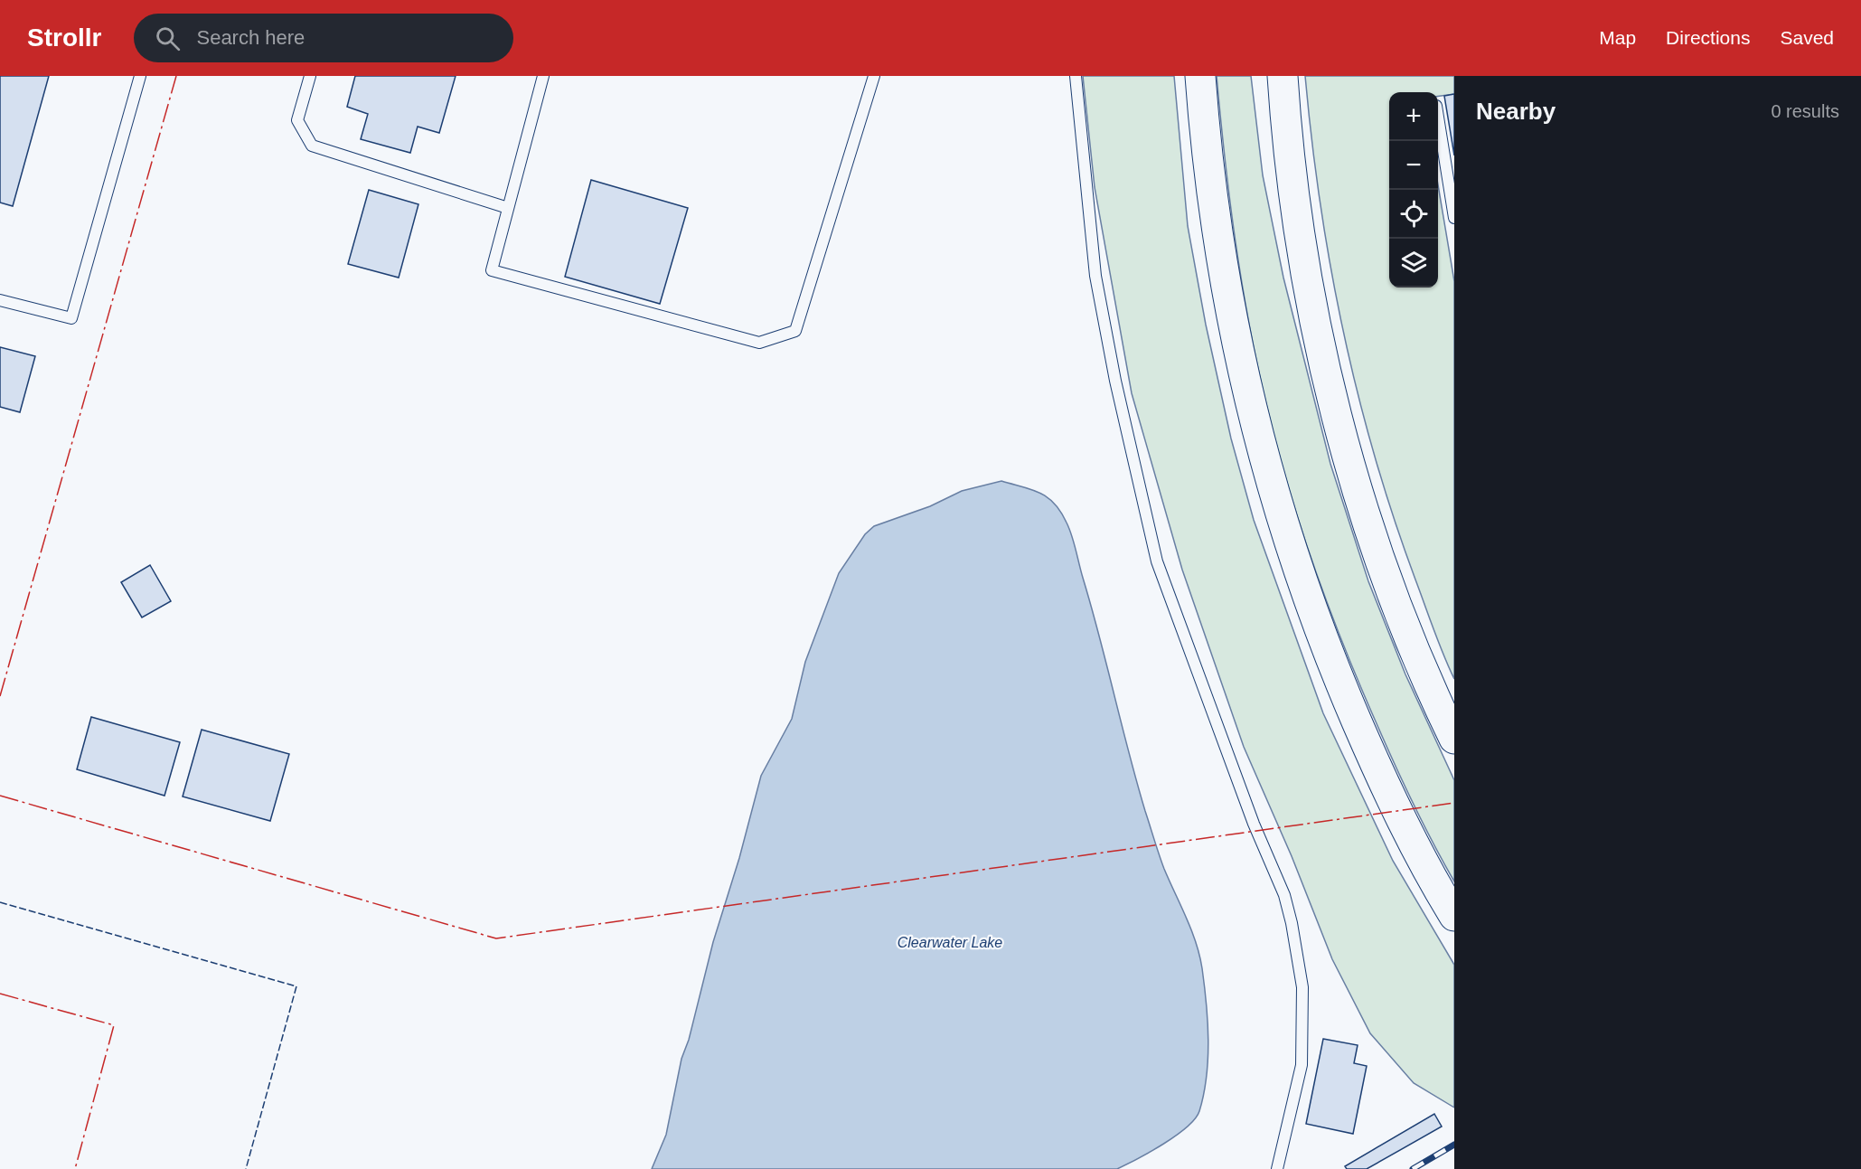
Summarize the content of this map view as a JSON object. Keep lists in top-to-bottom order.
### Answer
{
  "water": ["Clearwater Lake"],
  "page": {
    "header": "Strollr",
    "search": "Search here",
    "nav": ["Map", "Directions", "Saved"],
    "heading": ["Nearby", "0 results"],
    "map_buttons": ["+", "−"]
  }
}
